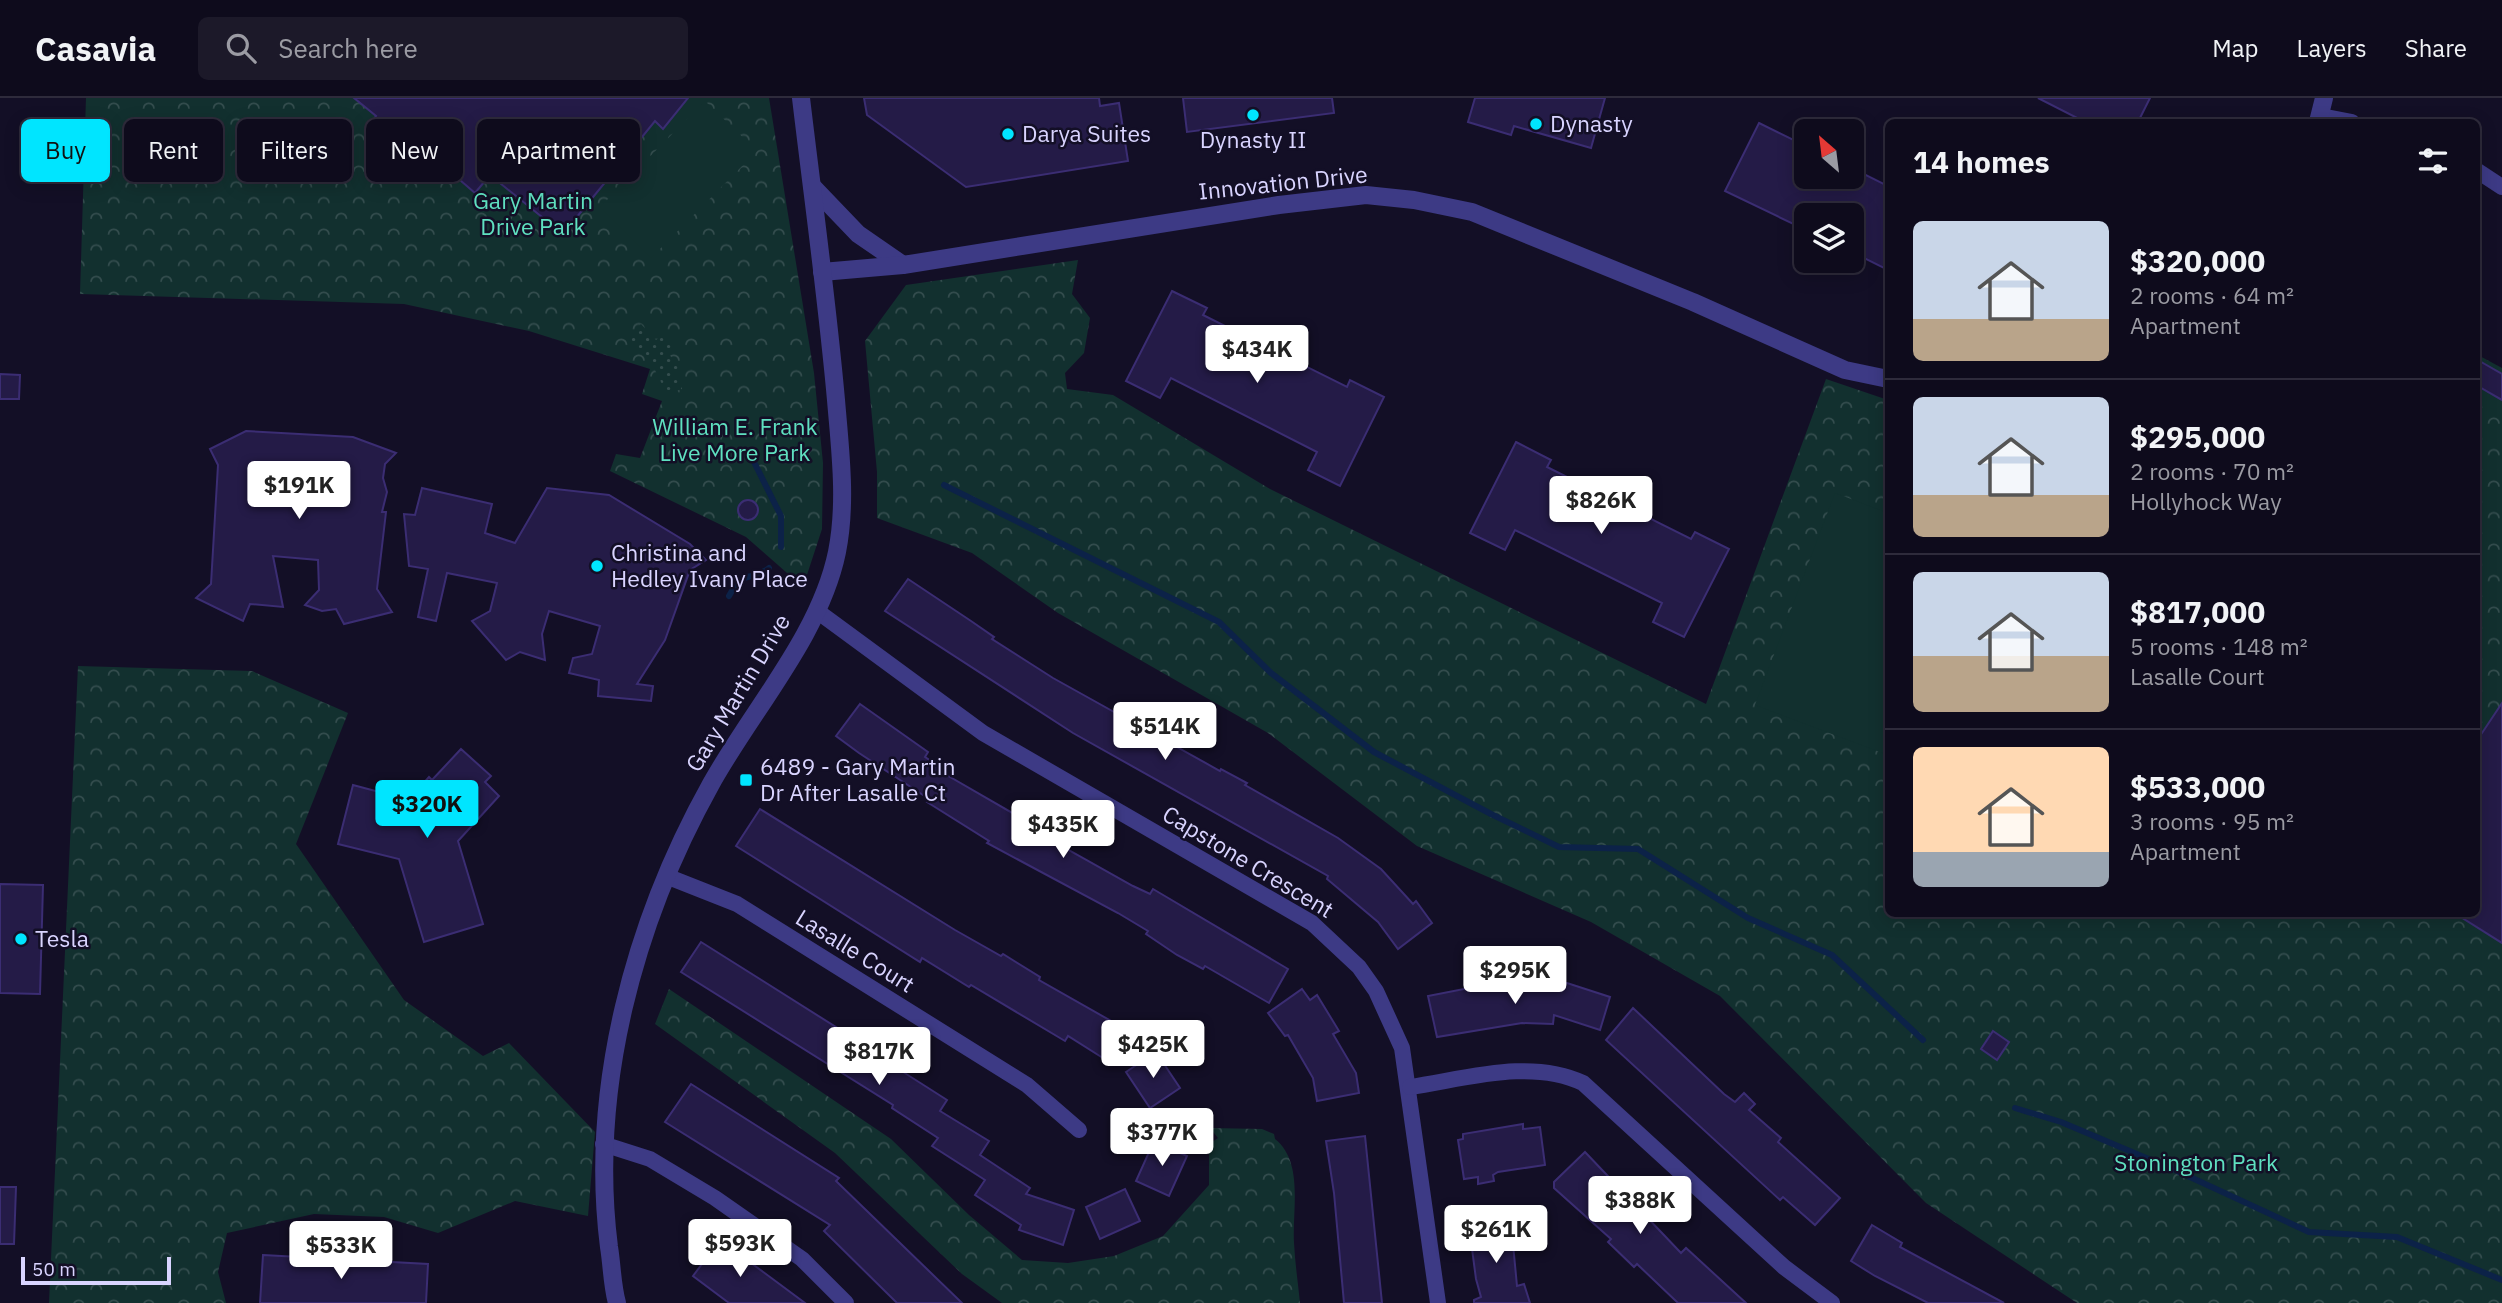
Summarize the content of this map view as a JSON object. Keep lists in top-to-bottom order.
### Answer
{
  "streets": {
    "street": [
      "Innovation Drive",
      "Gary Martin Drive",
      "Capstone Crescent",
      "Lasalle Court"
    ]
  },
  "crossings": [
    ["Innovation Drive", "Gary Martin Drive"],
    ["Gary Martin Drive", "Capstone Crescent"],
    ["Gary Martin Drive", "Lasalle Court"]
  ],
  "parks": ["Gary Martin Drive Park", "William E. Frank Live More Park", "Stonington Park"],
  "places": {
    "other": [
      "Dynasty II",
      "Dynasty",
      "Darya Suites",
      "Christina and Hedley Ivany Place",
      "Tesla"
    ],
    "transit": ["6489 - Gary Martin Dr After Lasalle Ct"]
  },
  "scale_bar": "50 m",
  "north": "top left",
  "page": {
    "header": "Casavia",
    "search": "Search here",
    "nav": ["Map", "Layers", "Share"],
    "chip": [
      "Buy",
      "Rent",
      "Filters",
      "New",
      "Apartment"
    ],
    "heading": "14 homes",
    "list": [
      {
        "name": "$320,000",
        "note": "2 rooms · 64 m² · Apartment"
      },
      {
        "name": "$295,000",
        "note": "2 rooms · 70 m² · Hollyhock Way"
      },
      {
        "name": "$817,000",
        "note": "5 rooms · 148 m² · Lasalle Court"
      },
      {
        "name": "$533,000",
        "note": "3 rooms · 95 m² · Apartment"
      }
    ],
    "price": [
      "$434K",
      "$191K",
      "$826K",
      "$514K",
      "$320K",
      "$435K",
      "$295K",
      "$425K",
      "$817K",
      "$377K",
      "$388K",
      "$261K",
      "$593K",
      "$533K"
    ],
    "scale": "50 m"
  }
}
